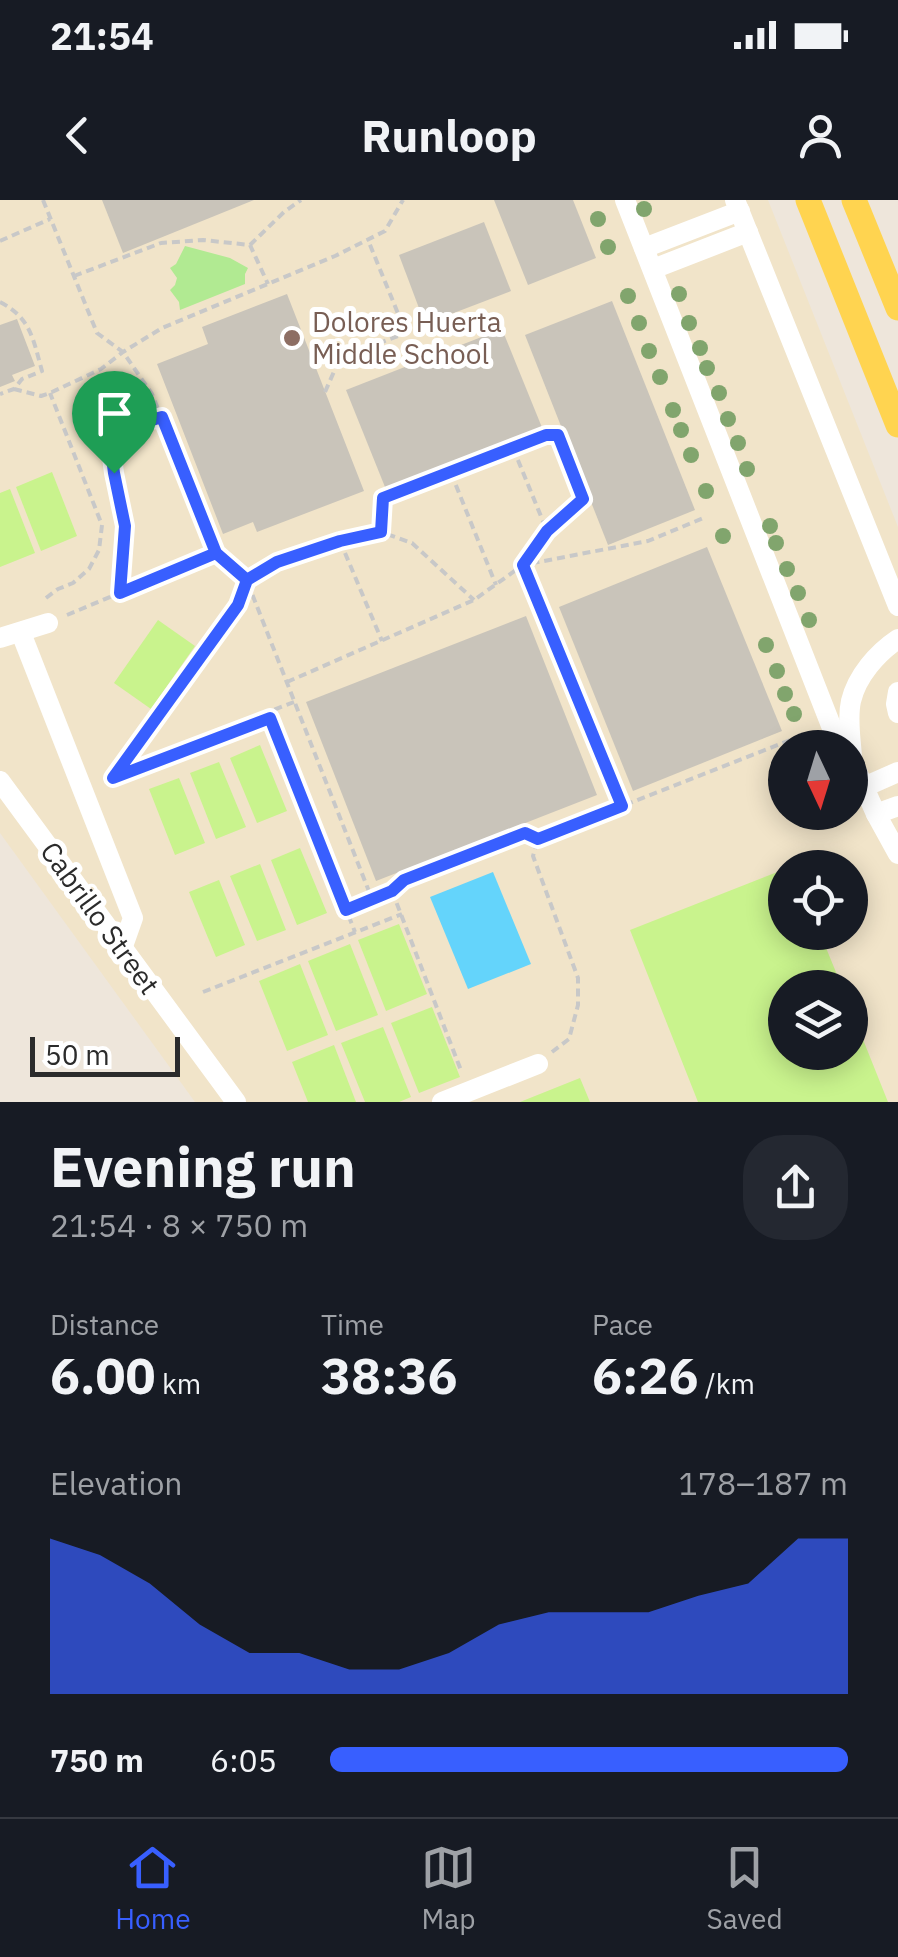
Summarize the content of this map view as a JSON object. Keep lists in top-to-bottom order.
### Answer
{
  "streets": {
    "lane": ["Cabrillo Street"]
  },
  "places": ["Dolores Huerta Middle School"],
  "scale_bar": "50 m",
  "north": "bottom",
  "page": {
    "status": "21:54",
    "header": "Runloop",
    "scale": "50 m",
    "heading": ["Evening run", "21:54 · 8 × 750 m"],
    "stats": [
      ["Distance", "6.00 km"],
      ["Time", "38:36"],
      ["Pace", "6:26 /km"]
    ],
    "chart": ["Elevation", "178–187 m"],
    "list": [
      {
        "name": "750 m",
        "note": "6:05"
      }
    ],
    "tabs": ["Home", "Map", "Saved"]
  }
}
